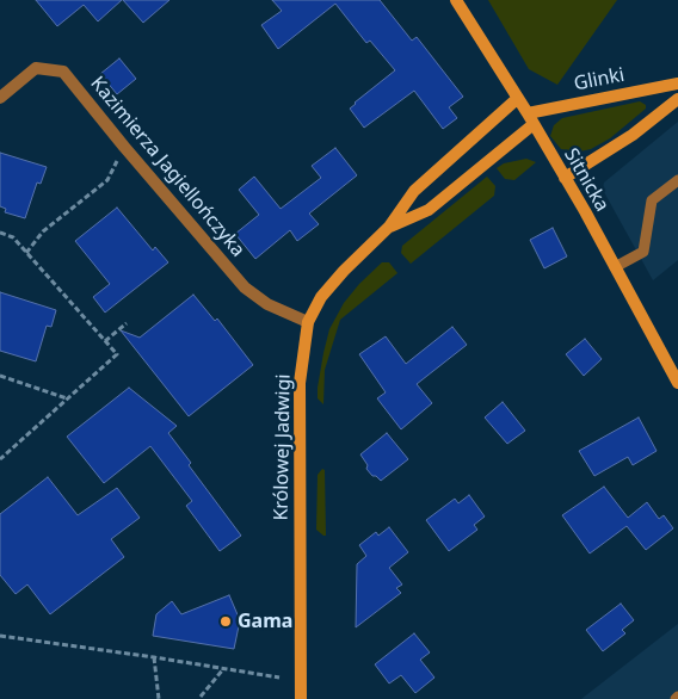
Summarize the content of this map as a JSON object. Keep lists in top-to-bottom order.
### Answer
{
  "streets": {
    "street": [
      "Glinki",
      "Kazimierza Jagiellończyka",
      "Sitnicka",
      "Królowej Jadwigi"
    ]
  },
  "crossings": [
    ["Glinki", "Sitnicka"],
    ["Glinki", "Królowej Jadwigi"],
    ["Kazimierza Jagiellończyka", "Królowej Jadwigi"],
    ["Sitnicka", "Królowej Jadwigi"]
  ],
  "places": ["Gama"]
}
